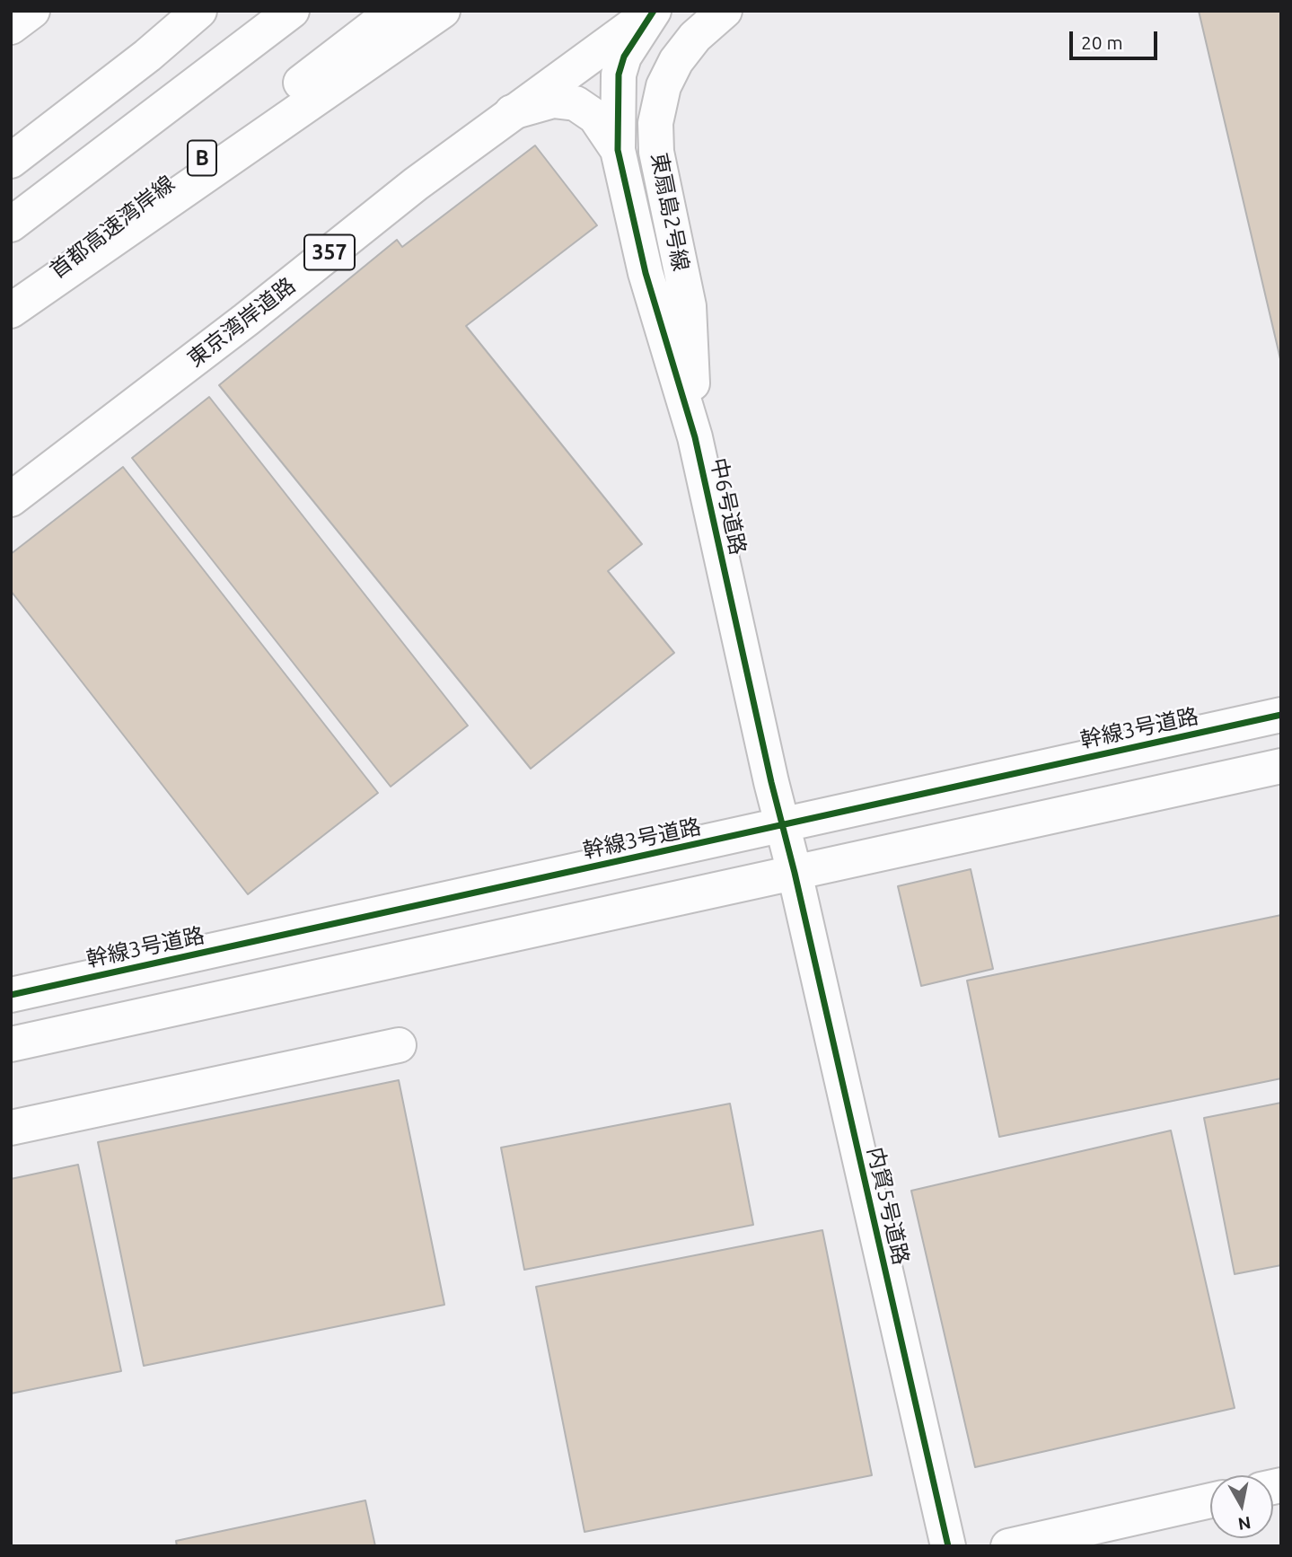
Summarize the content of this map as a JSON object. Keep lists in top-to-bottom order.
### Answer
{
  "streets": {
    "main road": [
      "B",
      "東扇島2号線",
      "首都高速湾岸線",
      "357",
      "東京湾岸道路",
      "中6号道路",
      "幹線3号道路",
      "内貿5号道路"
    ]
  },
  "crossings": [
    ["東扇島2号線", "中6号道路"],
    ["中6号道路", "幹線3号道路"],
    ["中6号道路", "内貿5号道路"]
  ],
  "scale_bar": "20 m",
  "north": "bottom"
}
